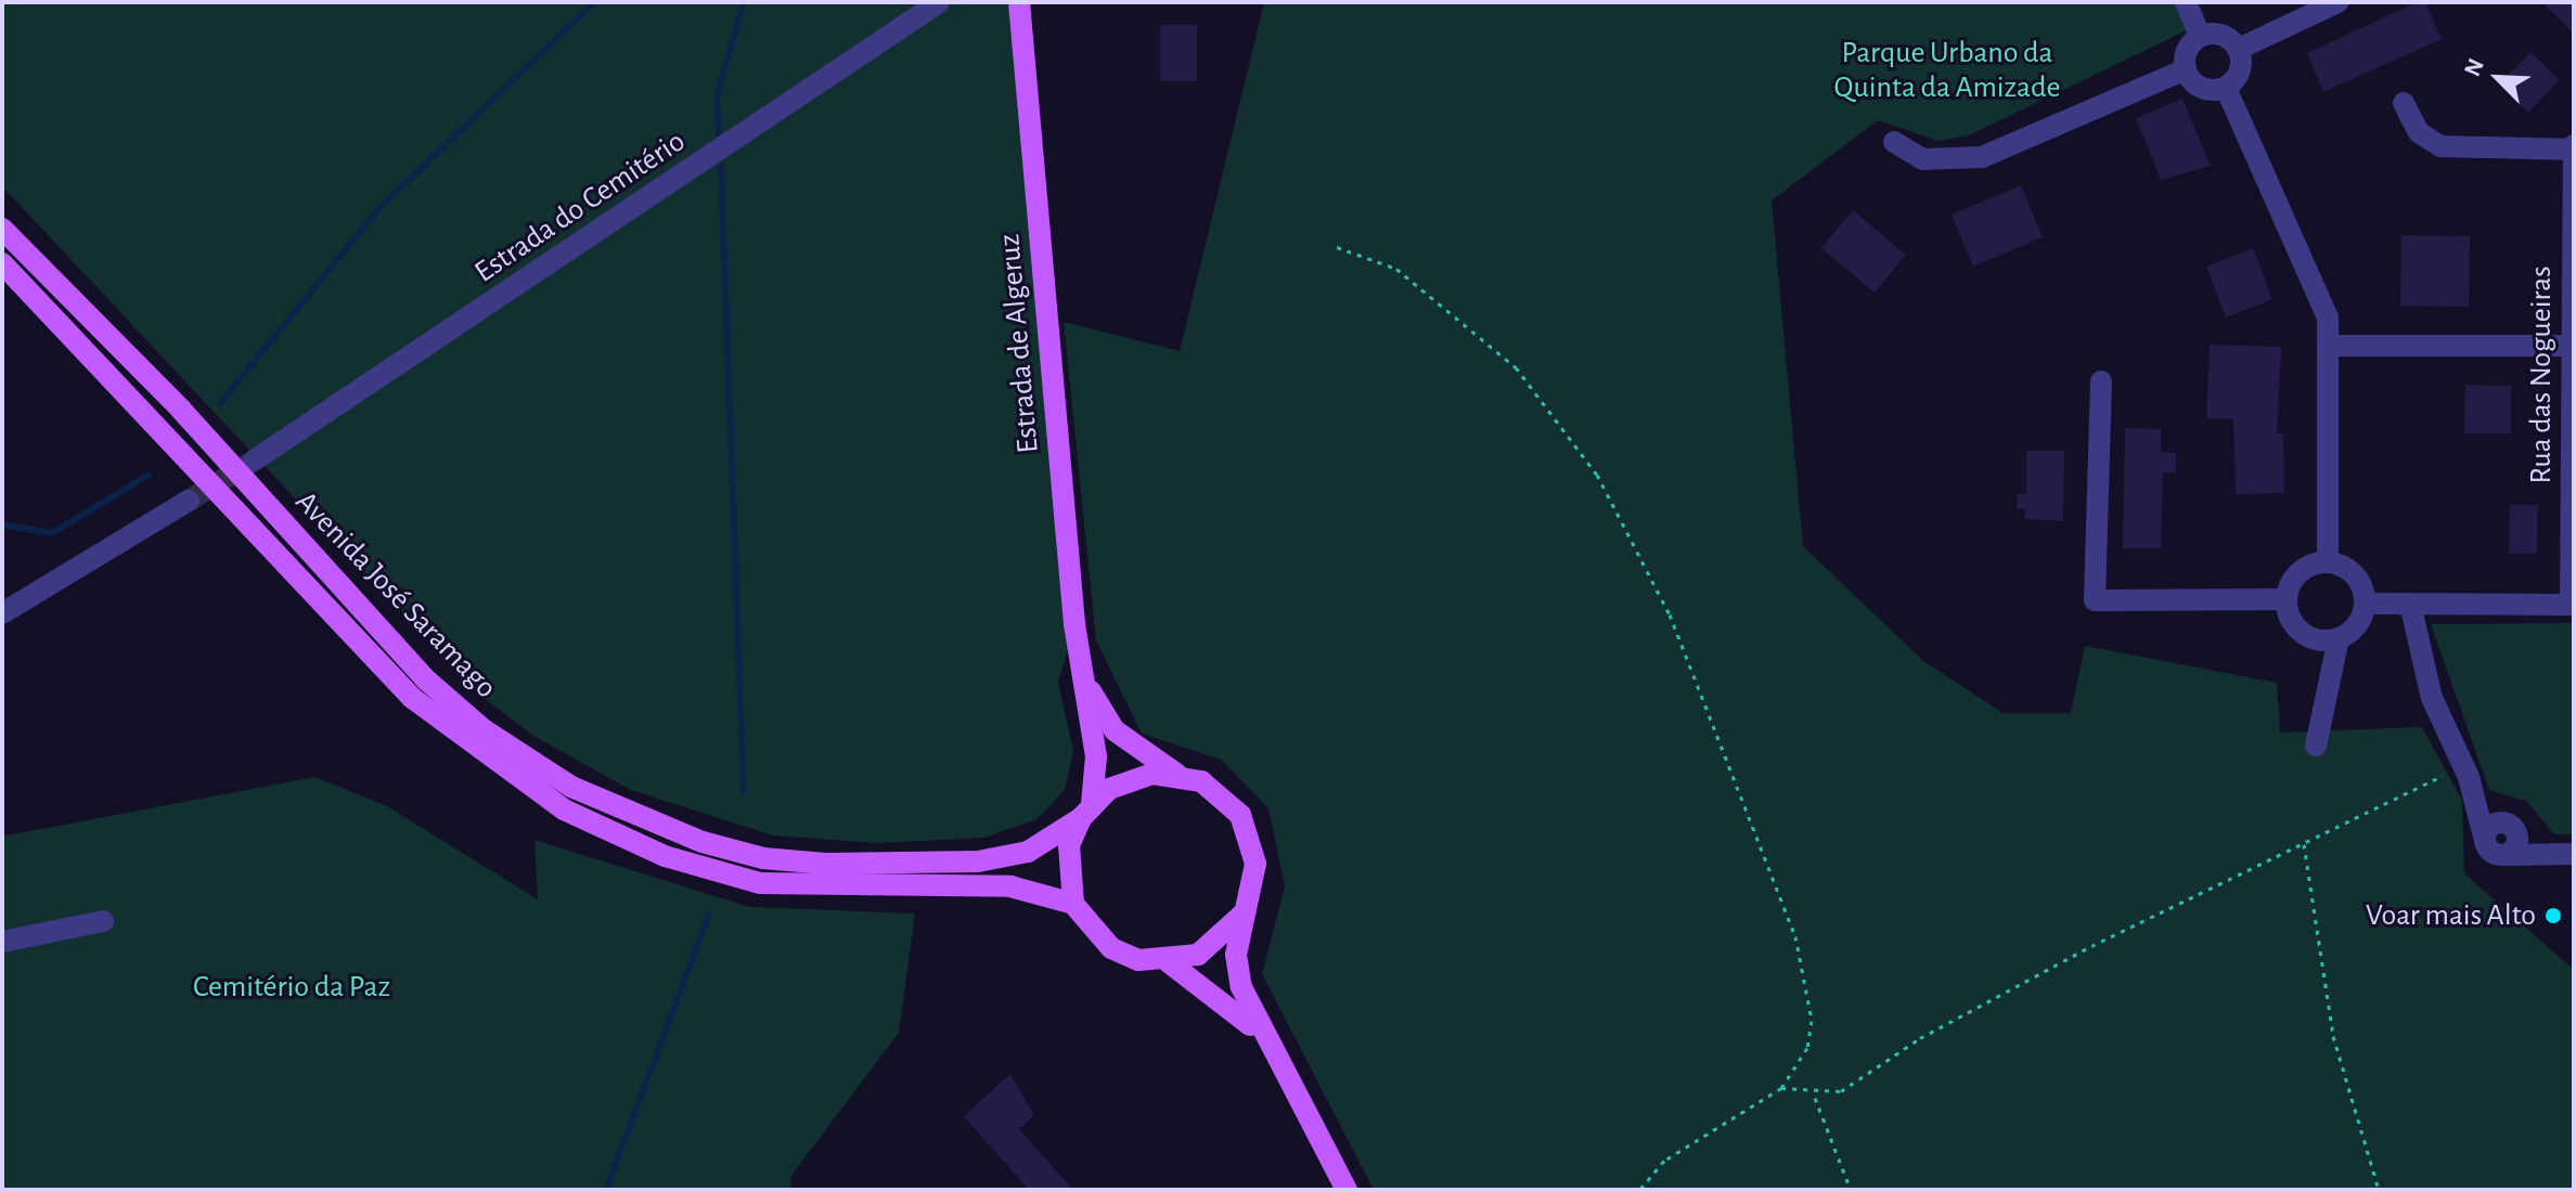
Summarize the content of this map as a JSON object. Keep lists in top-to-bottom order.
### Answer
{
  "streets": {
    "main road": ["Estrada de Algeruz", "Avenida José Saramago"],
    "street": ["Estrada do Cemitério", "Rua das Nogueiras"]
  },
  "crossings": [
    ["Estrada de Algeruz", "Avenida José Saramago"]
  ],
  "parks": ["Parque Urbano da Quinta da Amizade", "Cemitério da Paz"],
  "places": ["Voar mais Alto"],
  "north": "top left"
}
